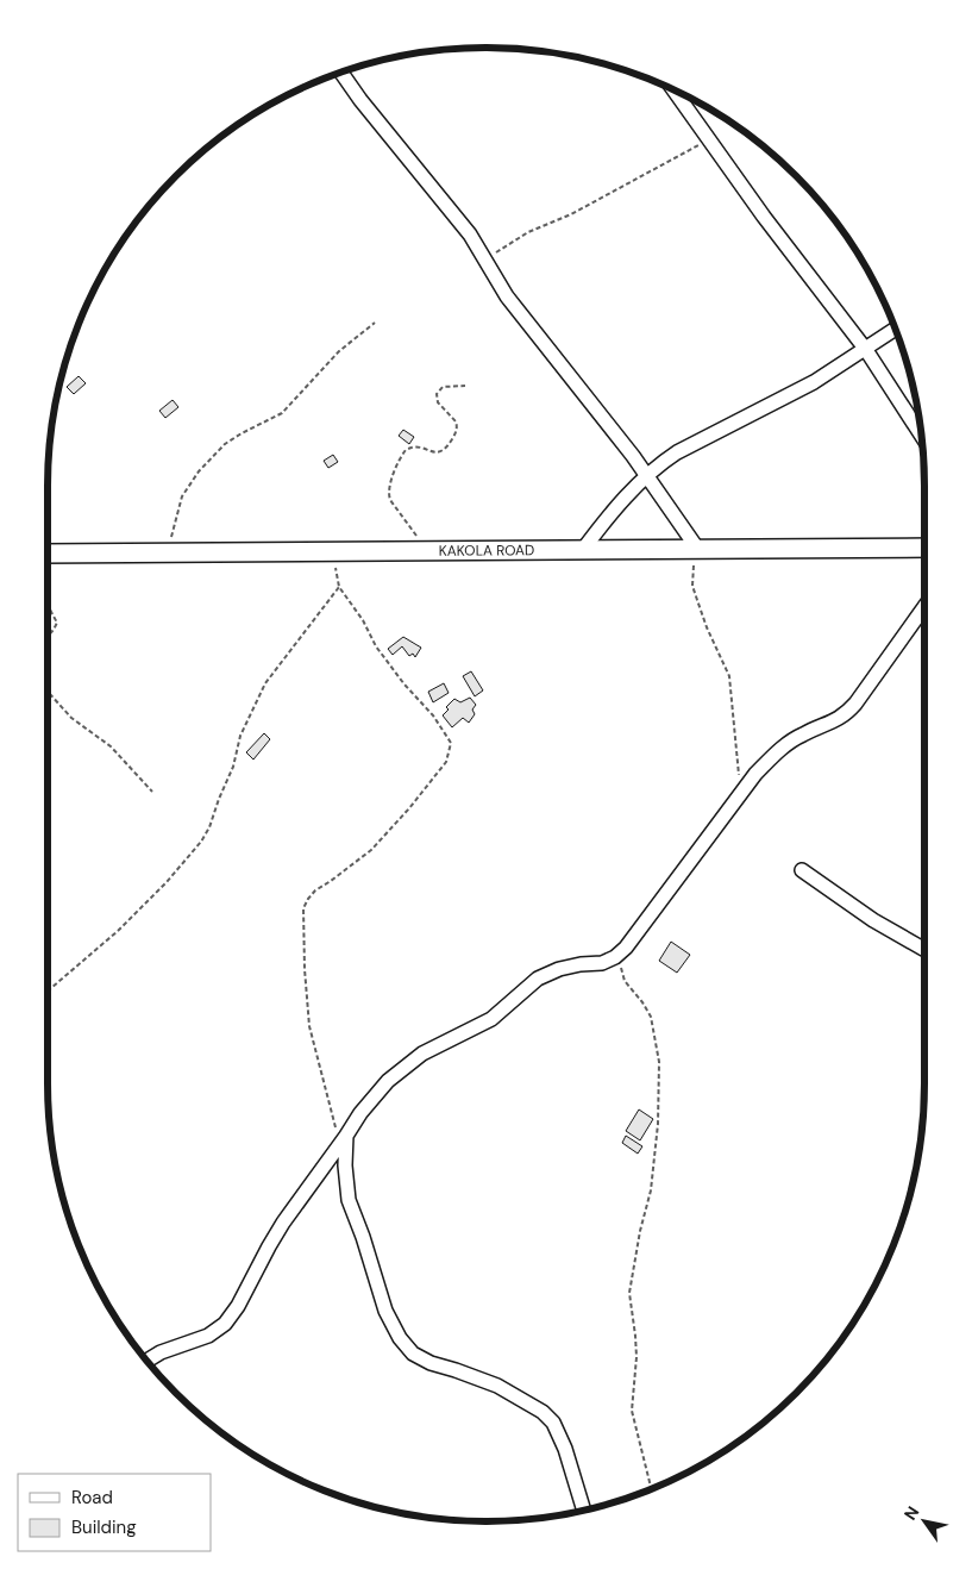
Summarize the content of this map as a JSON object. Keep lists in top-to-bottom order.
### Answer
{
  "streets": {
    "main road": ["KAKOLA ROAD"]
  },
  "legend": ["Road", "Building"],
  "north": "top left"
}
